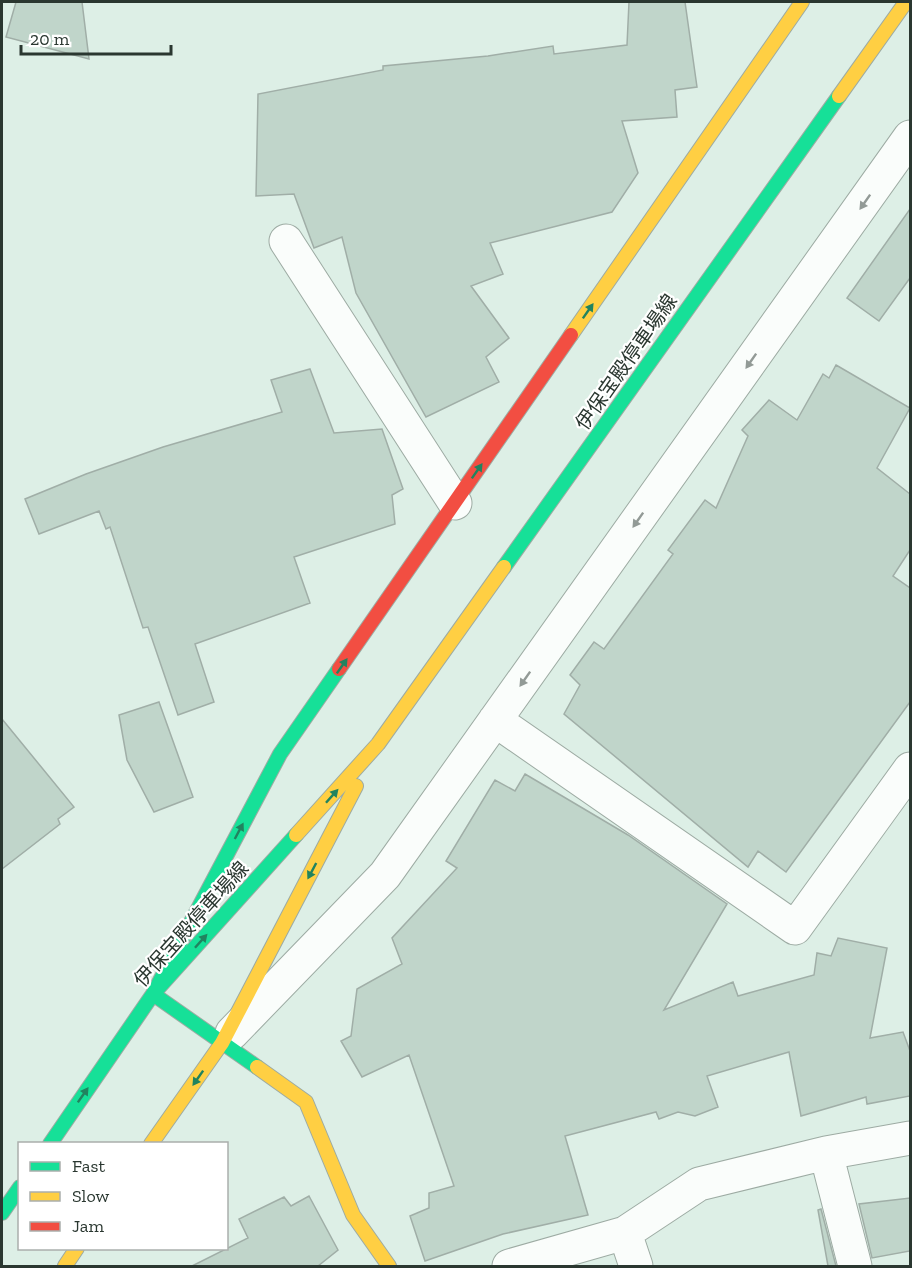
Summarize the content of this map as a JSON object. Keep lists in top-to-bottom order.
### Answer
{
  "streets": {
    "main road": ["伊保宝殿停車場線"]
  },
  "legend": ["Fast", "Slow", "Jam"],
  "scale_bar": "20 m"
}
